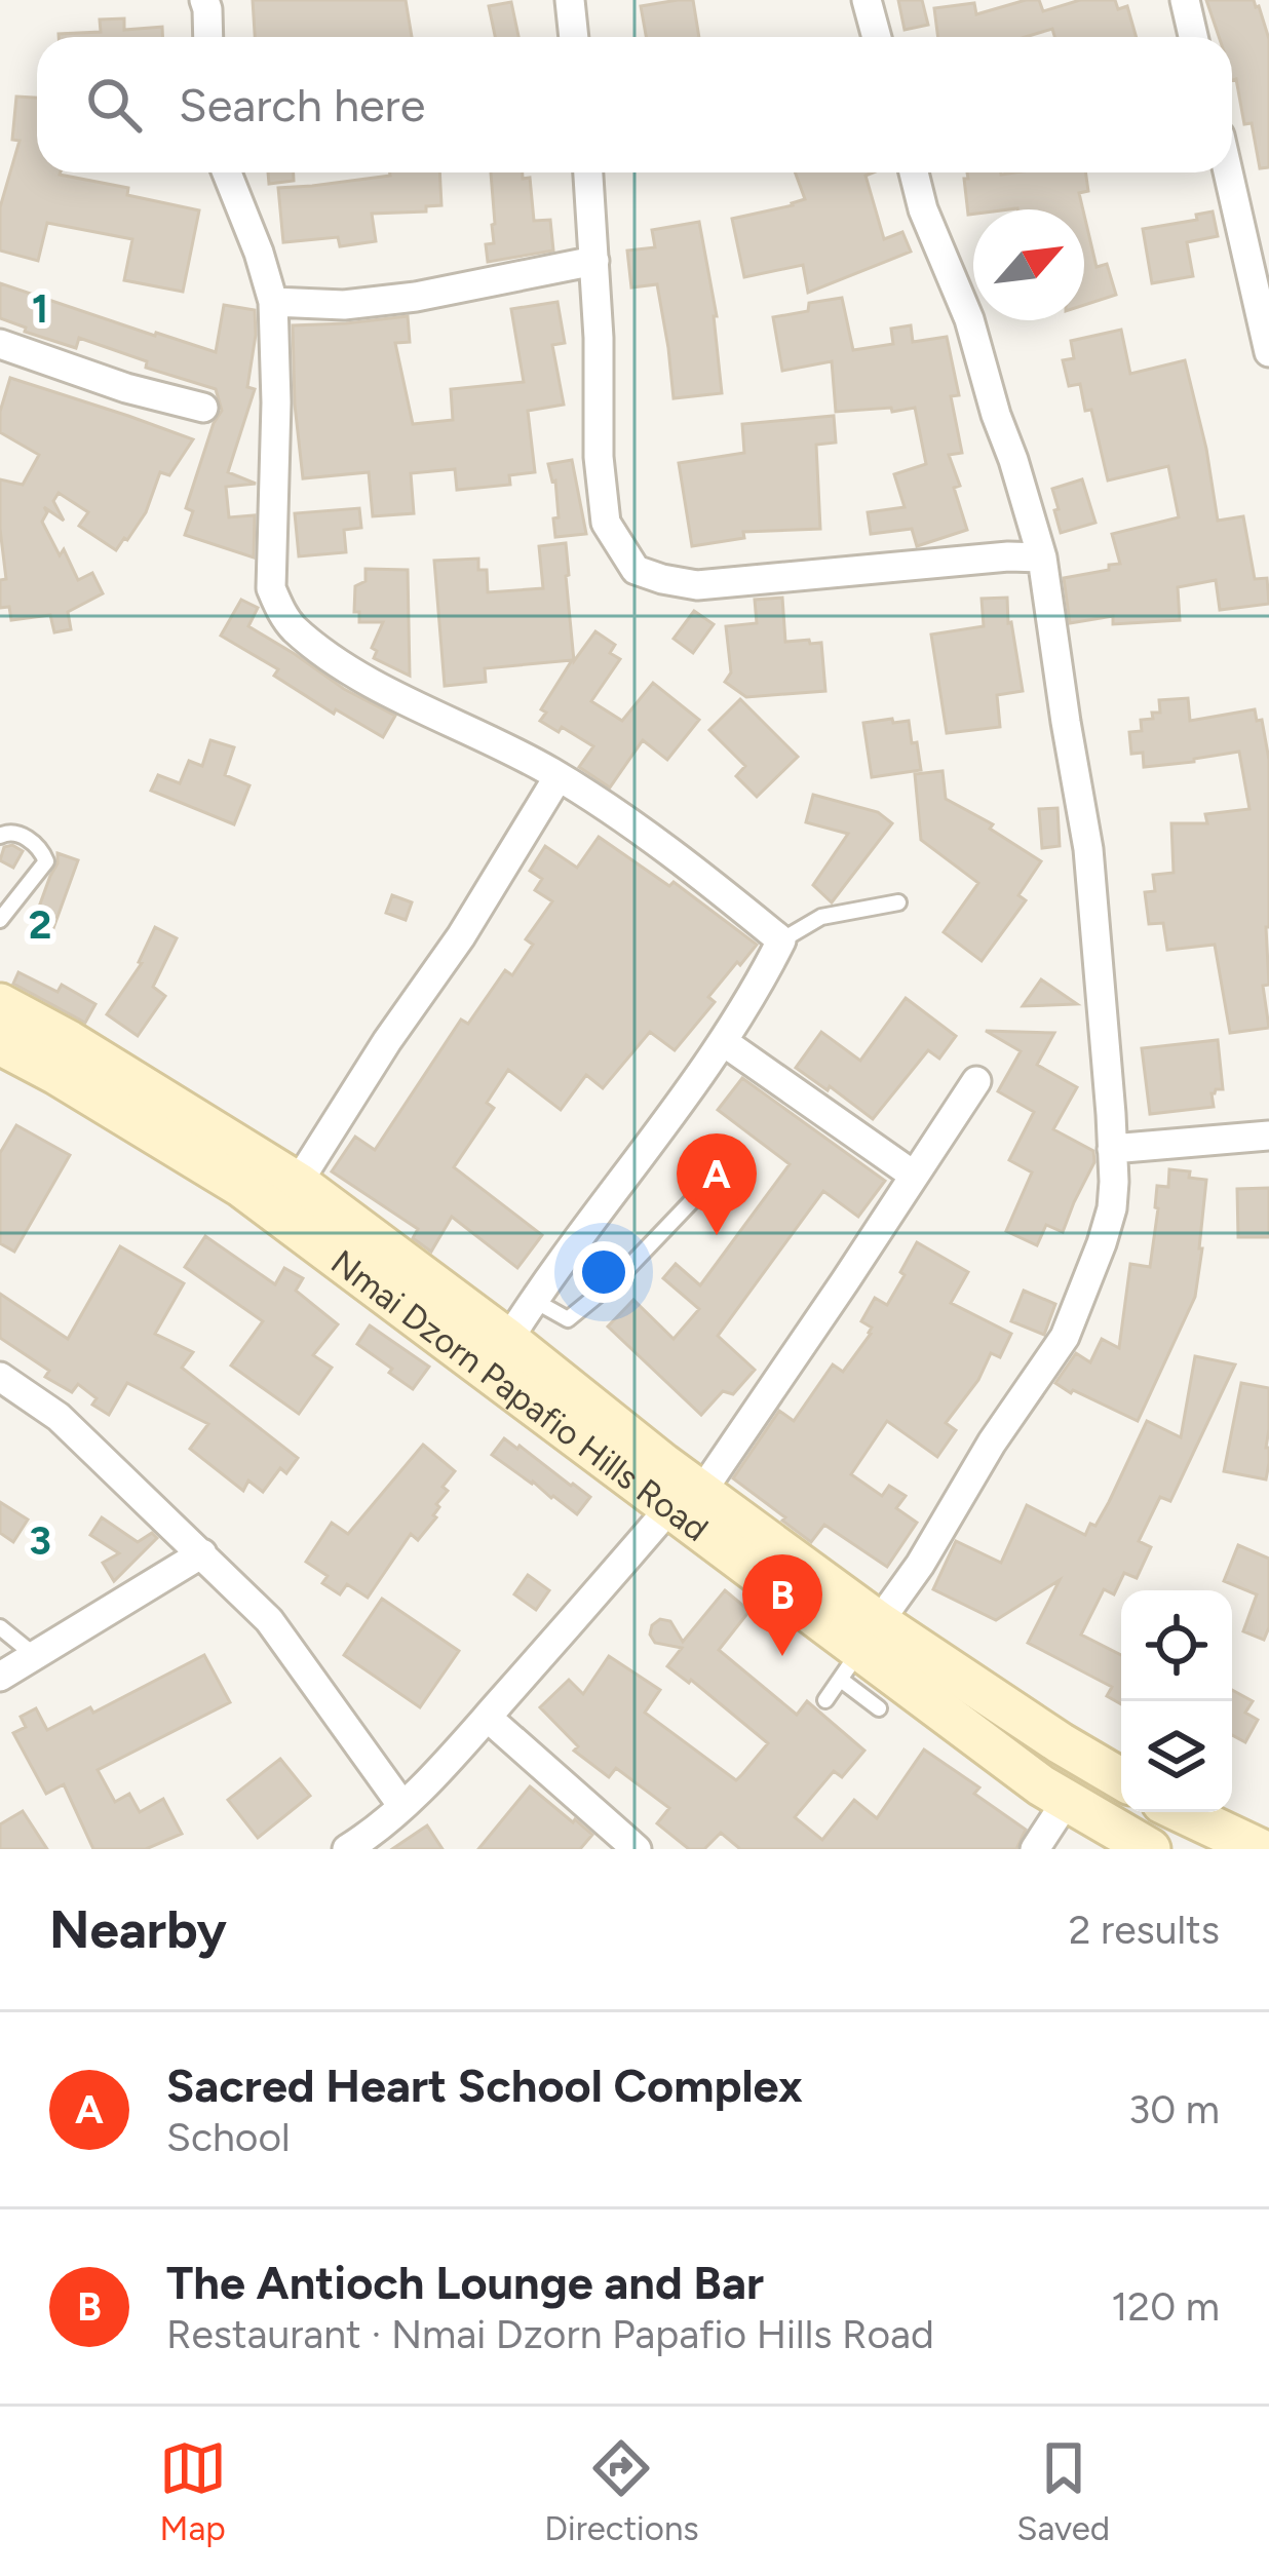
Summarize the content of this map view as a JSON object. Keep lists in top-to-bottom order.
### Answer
{
  "streets": {
    "street": ["Nmai Dzorn Papafio Hills Road"]
  },
  "north": "top right",
  "page": {
    "search": "Search here",
    "pins": ["A", "B"],
    "heading": ["Nearby", "2 results"],
    "list": [
      {
        "mark": "A",
        "name": "Sacred Heart School Complex",
        "note": "School",
        "value": "30 m"
      },
      {
        "mark": "B",
        "name": "The Antioch Lounge and Bar",
        "note": "Restaurant · Nmai Dzorn Papafio Hills Road",
        "value": "120 m"
      }
    ],
    "nav": ["Map", "Directions", "Saved"]
  },
  "grid": {
    "rows": ["1", "2", "3"]
  }
}
